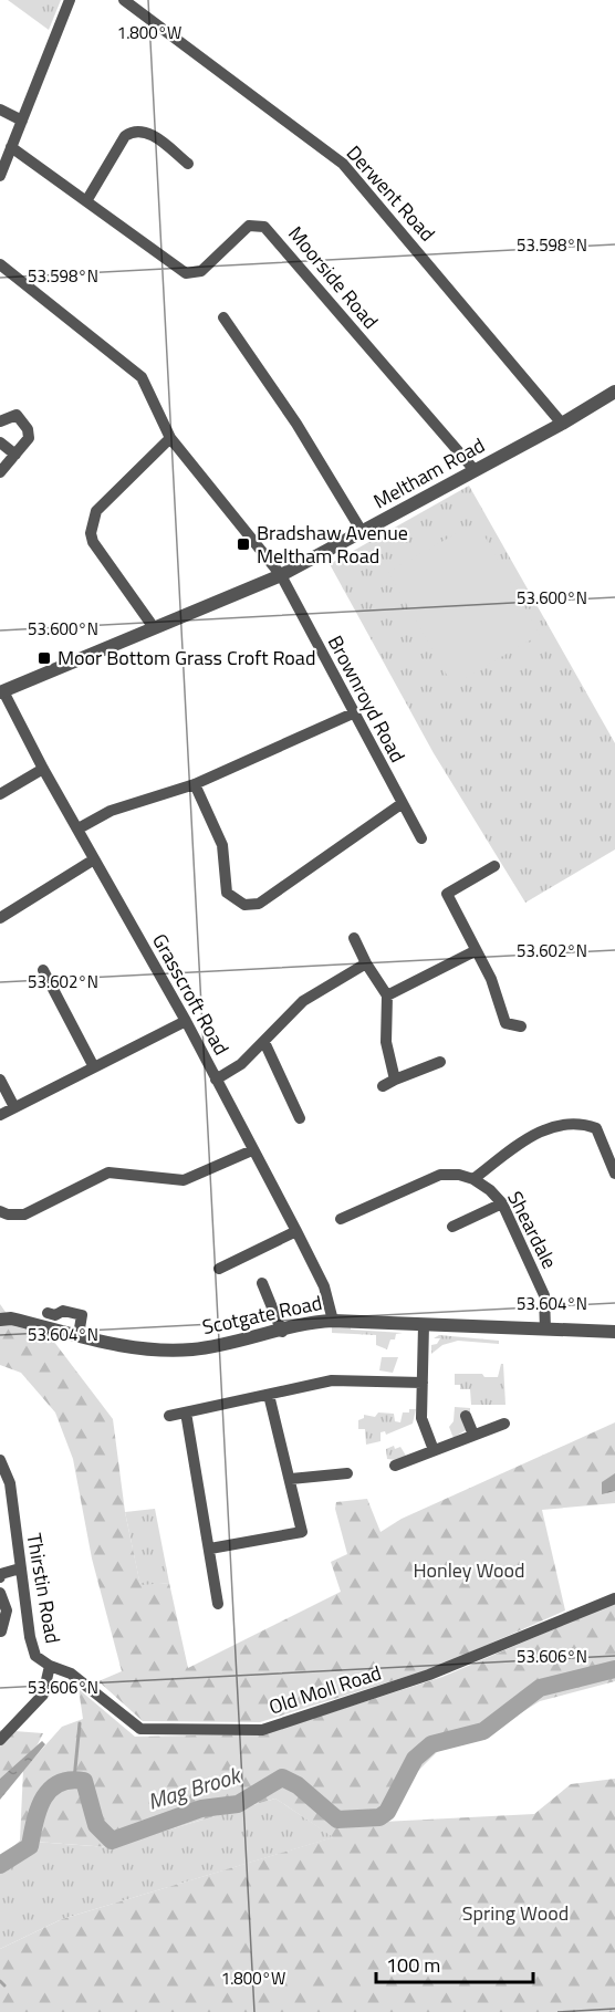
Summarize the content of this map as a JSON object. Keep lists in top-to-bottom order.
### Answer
{
  "streets": {
    "street": [
      "Derwent Road",
      "Moorside Road",
      "Meltham Road",
      "Brownroyd Road",
      "Grasscroft Road",
      "Sheardale",
      "Scotgate Road",
      "Thirstin Road",
      "Old Moll Road"
    ]
  },
  "crossings": [
    ["Derwent Road", "Meltham Road"],
    ["Moorside Road", "Meltham Road"],
    ["Meltham Road", "Brownroyd Road"],
    ["Meltham Road", "Grasscroft Road"],
    ["Grasscroft Road", "Scotgate Road"],
    ["Sheardale", "Scotgate Road"],
    ["Thirstin Road", "Old Moll Road"]
  ],
  "water": ["Mag Brook"],
  "parks": ["Honley Wood", "Spring Wood"],
  "places": {
    "transit": ["Bradshaw Avenue Meltham Road", "Moor Bottom Grass Croft Road"]
  },
  "scale_bar": "100 m",
  "coordinates": [
    "1.800°W",
    "53.598°N",
    "53.600°N",
    "53.602°N",
    "53.604°N",
    "53.606°N"
  ]
}
